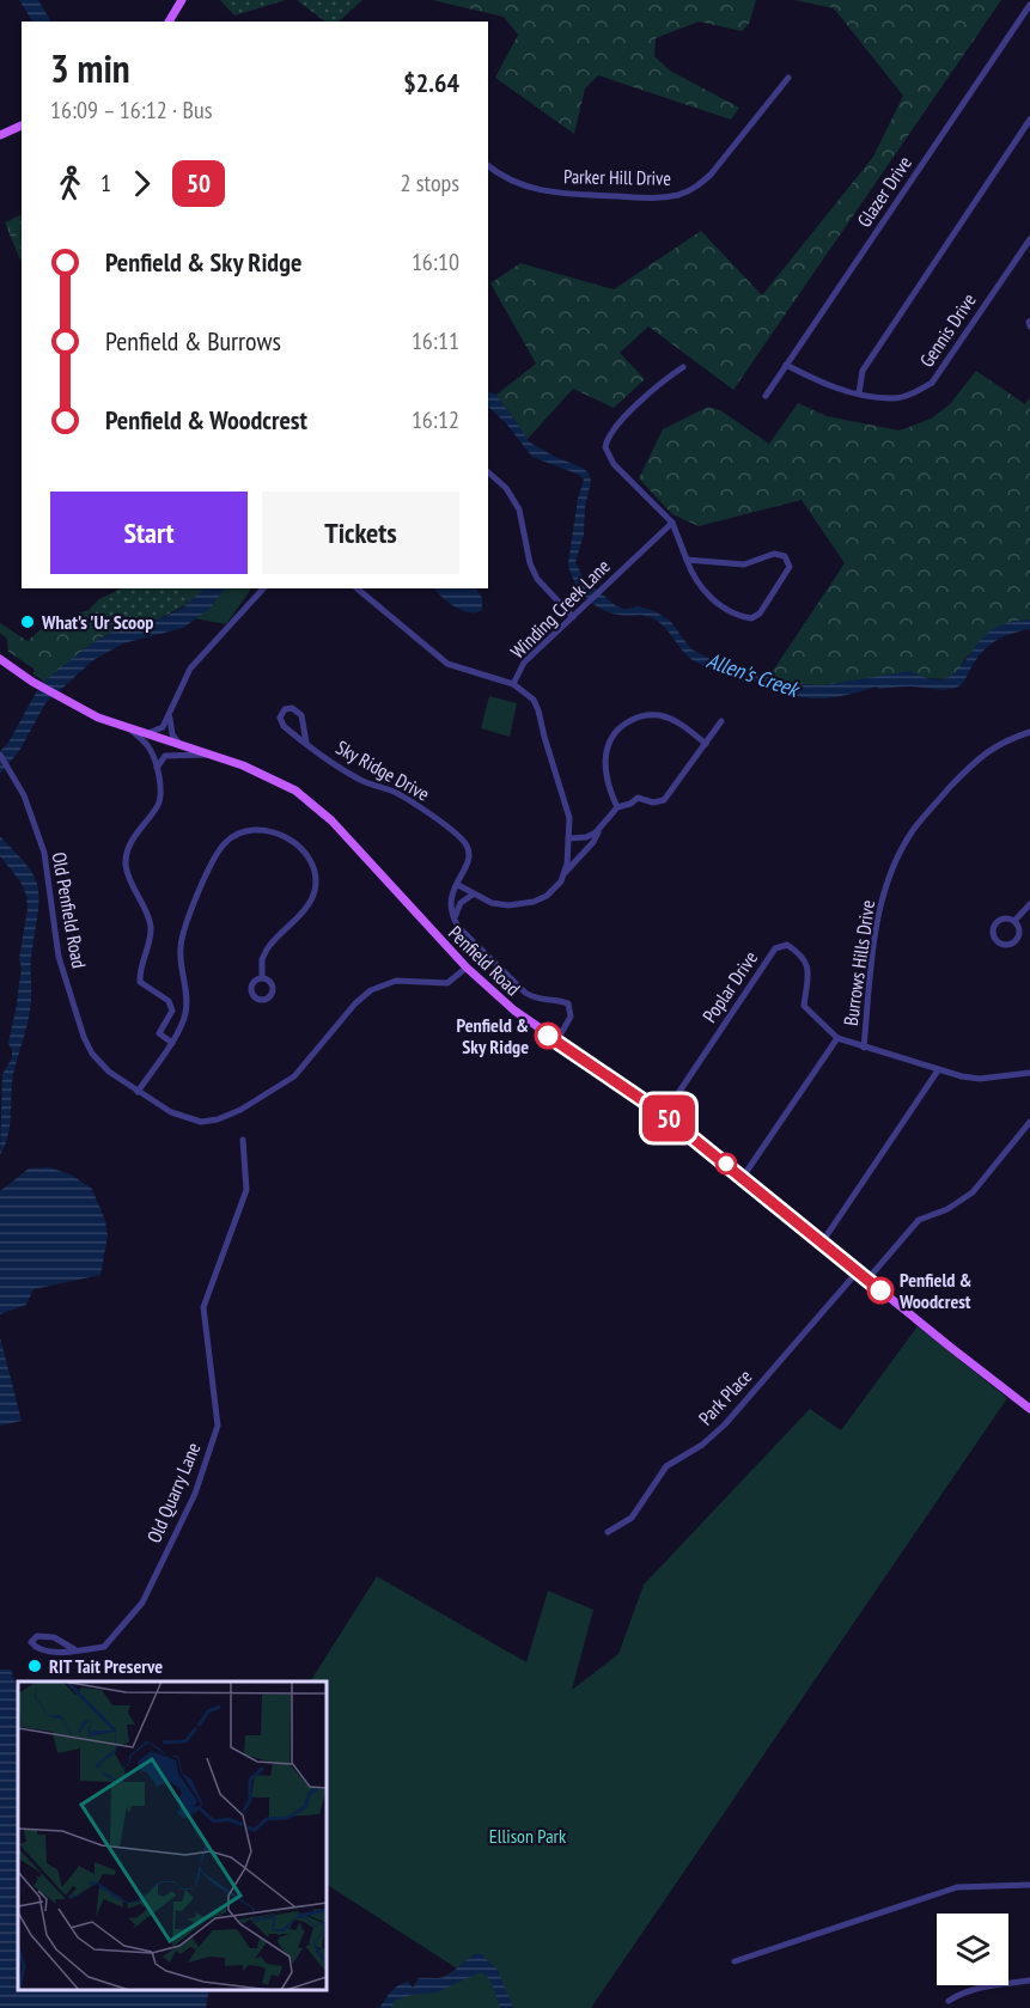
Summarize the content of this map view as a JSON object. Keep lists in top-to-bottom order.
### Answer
{
  "streets": {
    "main road": ["Penfield Road"],
    "street": [
      "Parker Hill Drive",
      "Glazer Drive",
      "Gennis Drive",
      "Winding Creek Lane",
      "Sky Ridge Drive",
      "Old Penfield Road",
      "Burrows Hills Drive",
      "Poplar Drive",
      "Park Place",
      "Old Quarry Lane"
    ]
  },
  "crossings": [
    ["Glazer Drive", "Gennis Drive"],
    ["Old Penfield Road", "Penfield Road"],
    ["Penfield Road", "Poplar Drive"],
    ["Penfield Road", "Park Place"]
  ],
  "water": ["Allen's Creek"],
  "parks": ["Ellison Park"],
  "places": [
    "What's 'Ur Scoop",
    "Penfield & Sky Ridge",
    "Penfield & Woodcrest",
    "RIT Tait Preserve"
  ],
  "lines": ["bus line 50"],
  "page": {
    "on_map": "50",
    "heading": ["3 min", "16:09 – 16:12 · Bus", "$2.64"],
    "legs": ["1", "50", "2 stops"],
    "list": [
      {
        "name": "Penfield & Sky Ridge",
        "value": "16:10"
      },
      {
        "name": "Penfield & Burrows",
        "value": "16:11"
      },
      {
        "name": "Penfield & Woodcrest",
        "value": "16:12"
      }
    ],
    "buttons": ["Start", "Tickets"]
  }
}
